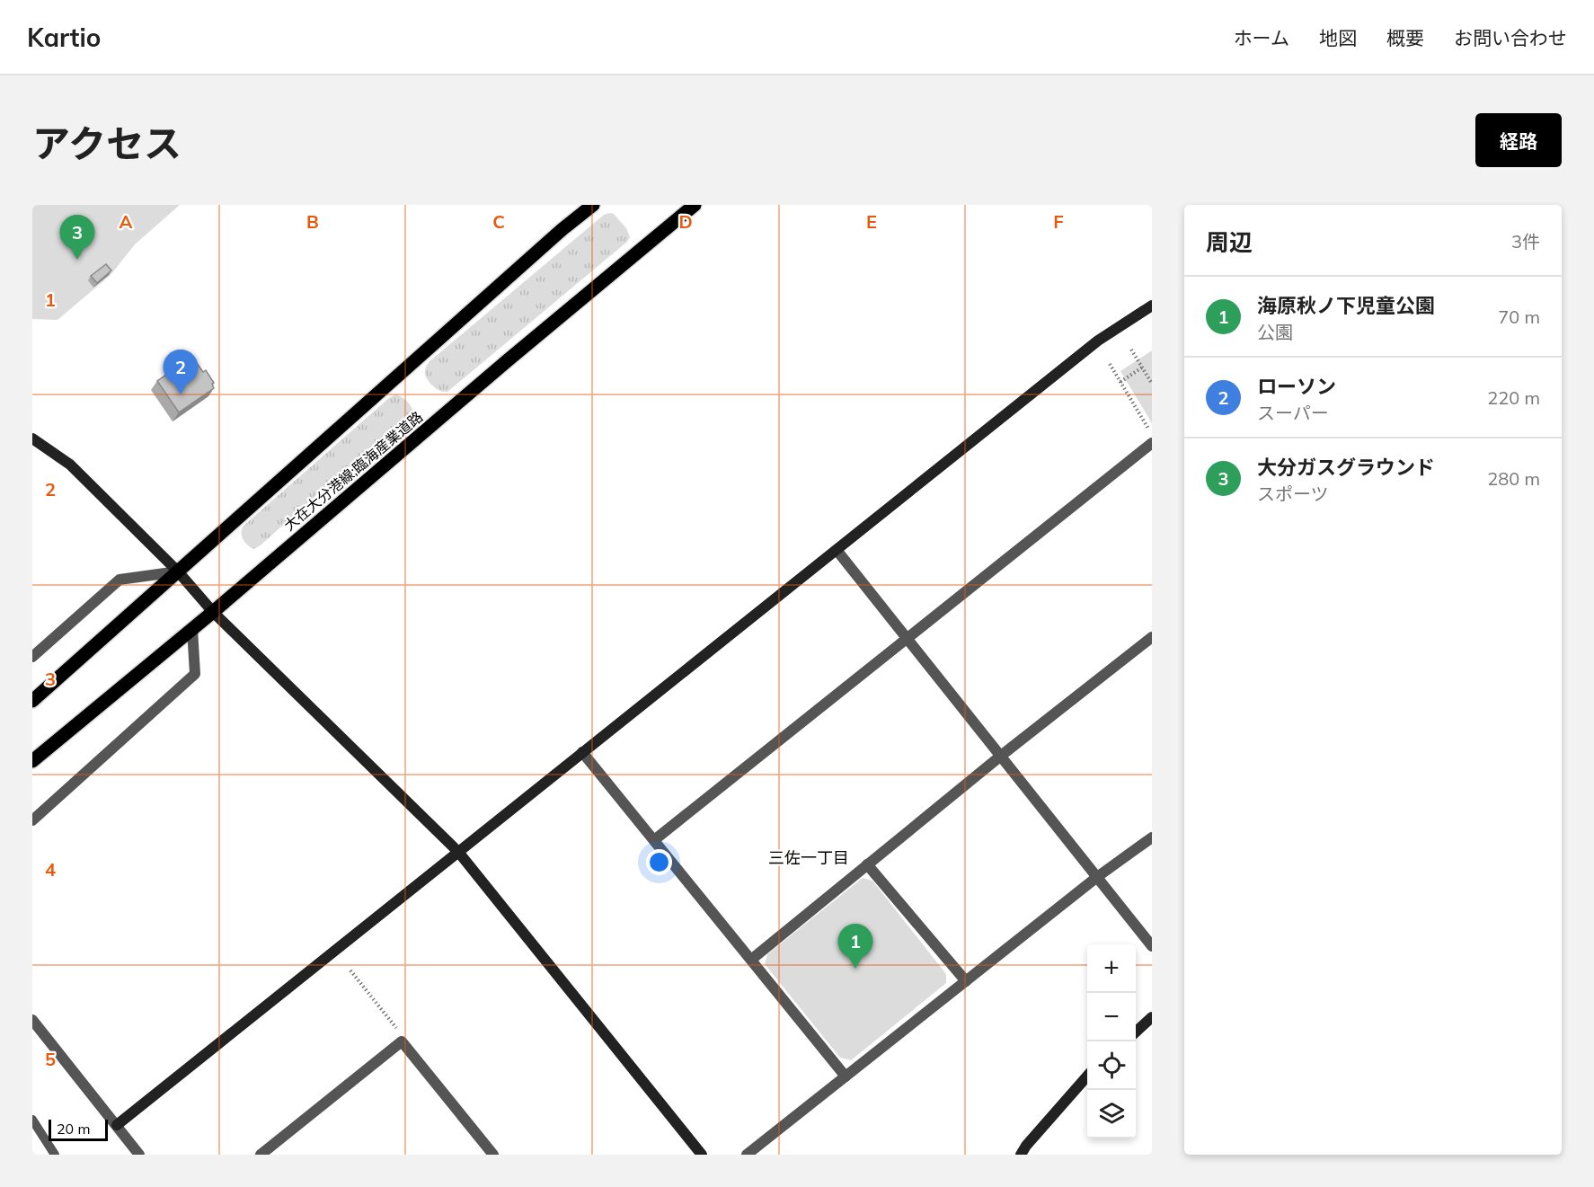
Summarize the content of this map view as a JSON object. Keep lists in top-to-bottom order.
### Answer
{
  "streets": {
    "main road": ["大在大分港線;臨海産業道路"]
  },
  "districts": ["三佐一丁目"],
  "scale_bar": "20 m",
  "page": {
    "header": "Kartio",
    "nav": [
      "ホーム",
      "地図",
      "概要",
      "お問い合わせ"
    ],
    "title": "アクセス",
    "buttons": "経路",
    "heading": ["周辺", "3件"],
    "pins": ["3", "2", "1"],
    "list": [
      {
        "mark": "1",
        "name": "海原秋ノ下児童公園",
        "note": "公園",
        "value": "70 m"
      },
      {
        "mark": "2",
        "name": "ローソン",
        "note": "スーパー",
        "value": "220 m"
      },
      {
        "mark": "3",
        "name": "大分ガスグラウンド",
        "note": "スポーツ",
        "value": "280 m"
      }
    ],
    "map_buttons": ["+", "−"],
    "scale": "20 m"
  },
  "grid": {
    "columns": [
      "A",
      "B",
      "C",
      "D",
      "E",
      "F"
    ],
    "rows": [
      "1",
      "2",
      "3",
      "4",
      "5"
    ]
  }
}
